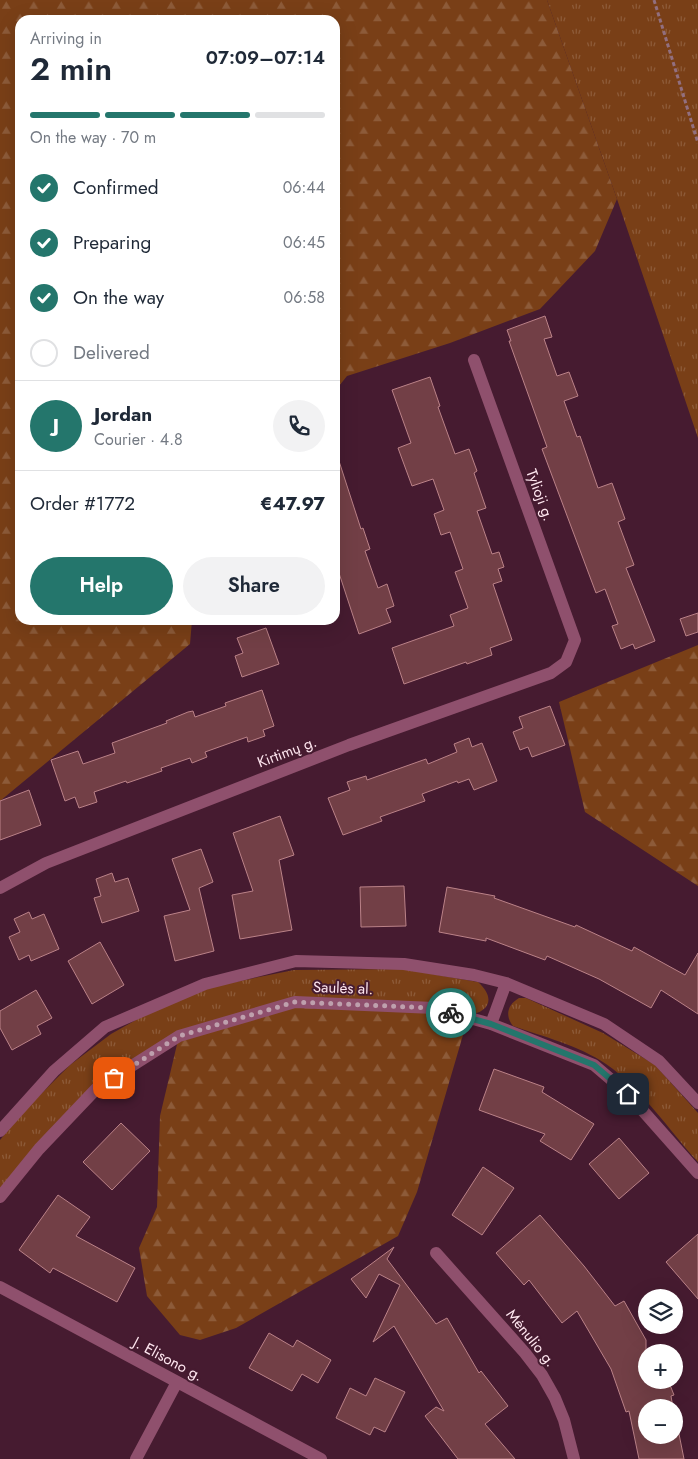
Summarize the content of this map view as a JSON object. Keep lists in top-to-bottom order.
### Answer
{
  "streets": {
    "street": [
      "Tylioji g.",
      "Kirtimų g.",
      "Saulės al.",
      "Mėnulio g.",
      "J. Elisono g."
    ]
  },
  "crossings": [
    ["Tylioji g.", "Kirtimų g."]
  ],
  "page": {
    "heading": ["2 min", "Arriving in", "07:09–07:14"],
    "panel": [
      "Jordan",
      "Courier · 4.8",
      "Order #1772",
      "€47.97"
    ],
    "bar": "On the way · 70 m",
    "list": [
      ["Confirmed", "06:44"],
      ["Preparing", "06:45"],
      ["On the way", "06:58"],
      "Delivered"
    ],
    "round": "J",
    "buttons": ["Help", "Share"],
    "map_buttons": ["+", "−"]
  }
}
